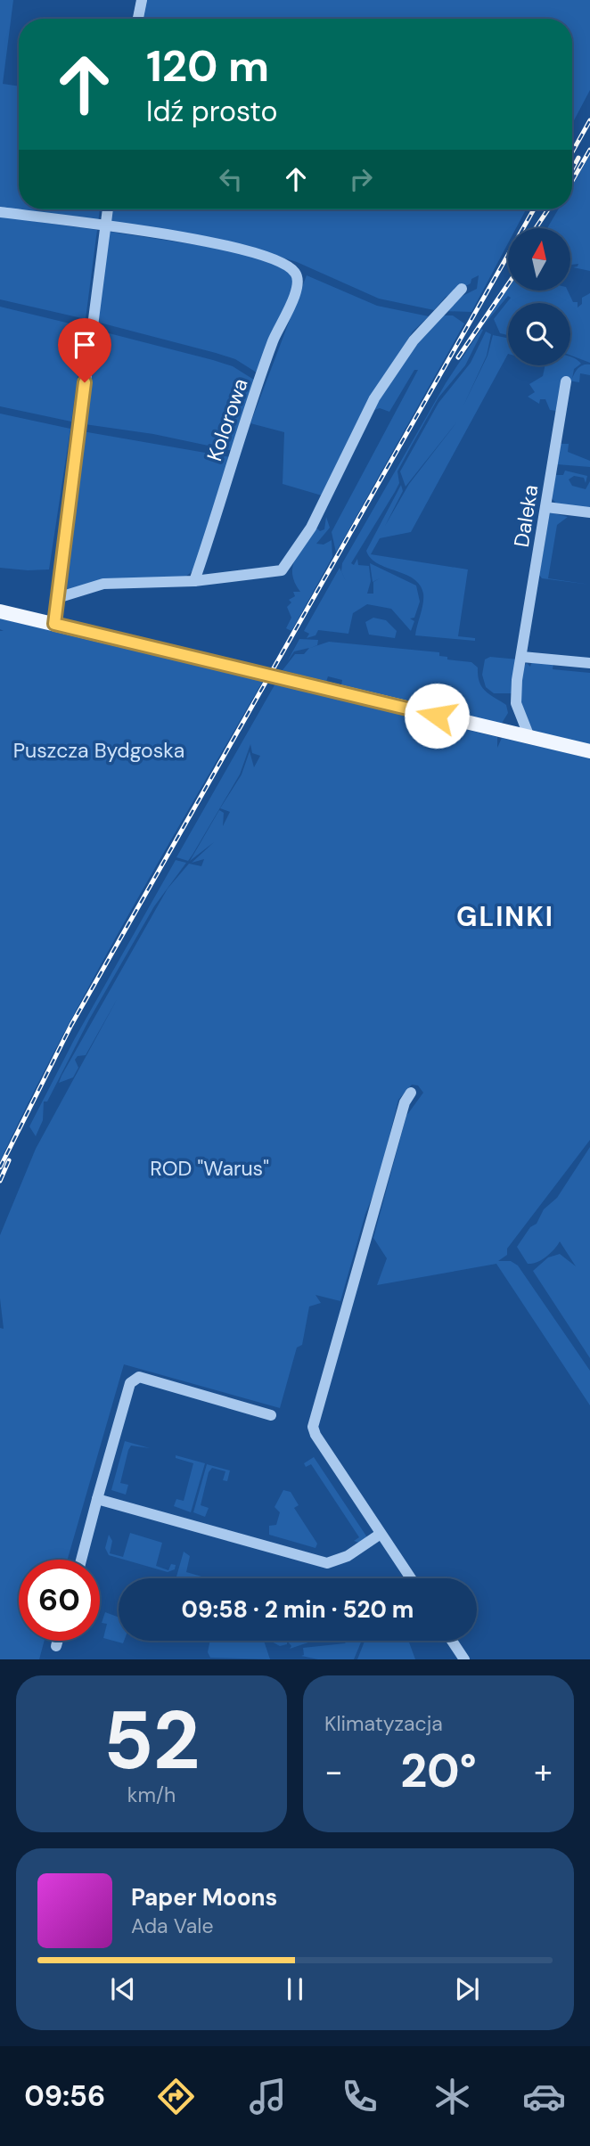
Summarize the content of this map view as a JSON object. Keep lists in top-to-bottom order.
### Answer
{
  "streets": {
    "street": ["Kolorowa", "Daleka"]
  },
  "districts": ["GLINKI"],
  "parks": ["Puszcza Bydgoska", "ROD \"Warus\""],
  "north": "top",
  "page": {
    "turn": ["120 m", "Idź prosto"],
    "limit": "60",
    "trip": "09:58 · 2 min · 520 m",
    "tile": [
      ["52", "km/h"],
      "Klimatyzacja"
    ],
    "heat": ["−", "20°", "+"],
    "song": ["Paper Moons", "Ada Vale"],
    "tabs": "09:56"
  }
}
